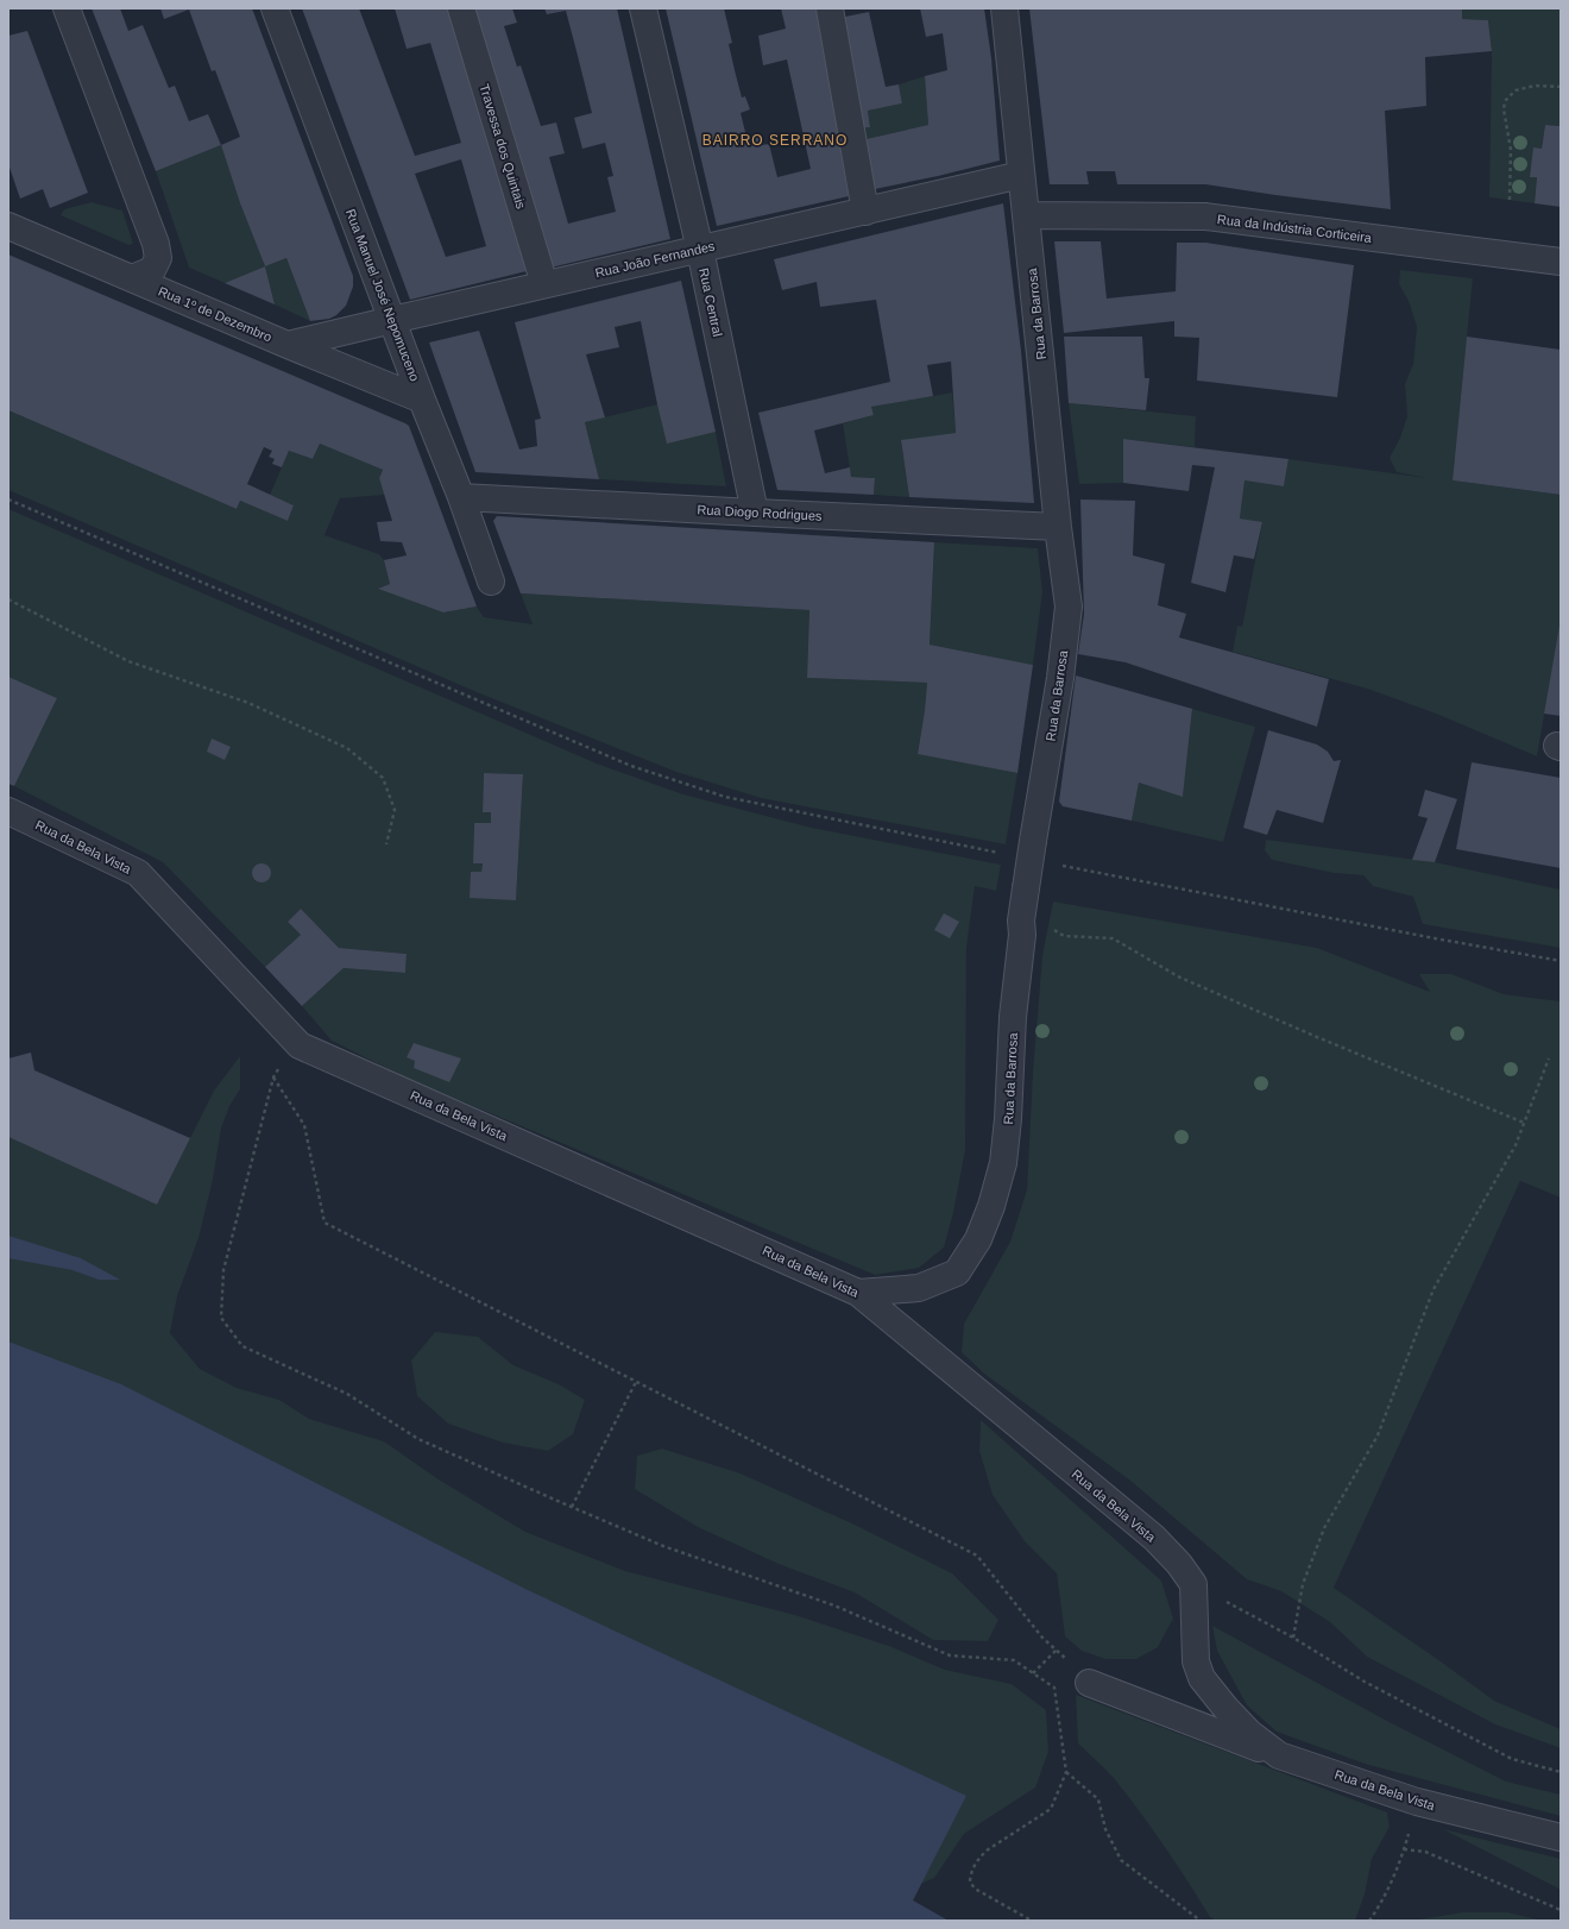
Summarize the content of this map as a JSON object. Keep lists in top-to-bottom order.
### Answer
{
  "streets": {
    "street": [
      "Travessa dos Quintais",
      "Rua da Indústria Corticeira",
      "Rua João Fernandes",
      "Rua Manuel José Nepomuceno",
      "Rua Central",
      "Rua 1º de Dezembro",
      "Rua da Barrosa",
      "Rua Diogo Rodrigues",
      "Rua da Bela Vista"
    ]
  },
  "crossings": [
    ["Travessa dos Quintais", "Rua João Fernandes"],
    ["Rua da Indústria Corticeira", "Rua da Barrosa"],
    ["Rua João Fernandes", "Rua Manuel José Nepomuceno"],
    ["Rua João Fernandes", "Rua Central"],
    ["Rua João Fernandes", "Rua 1º de Dezembro"],
    ["Rua João Fernandes", "Rua da Barrosa"],
    ["Rua Manuel José Nepomuceno", "Rua 1º de Dezembro"],
    ["Rua Manuel José Nepomuceno", "Rua Diogo Rodrigues"],
    ["Rua Central", "Rua Diogo Rodrigues"],
    ["Rua da Barrosa", "Rua Diogo Rodrigues"],
    ["Rua da Barrosa", "Rua da Bela Vista"]
  ],
  "districts": ["BAIRRO SERRANO"]
}
